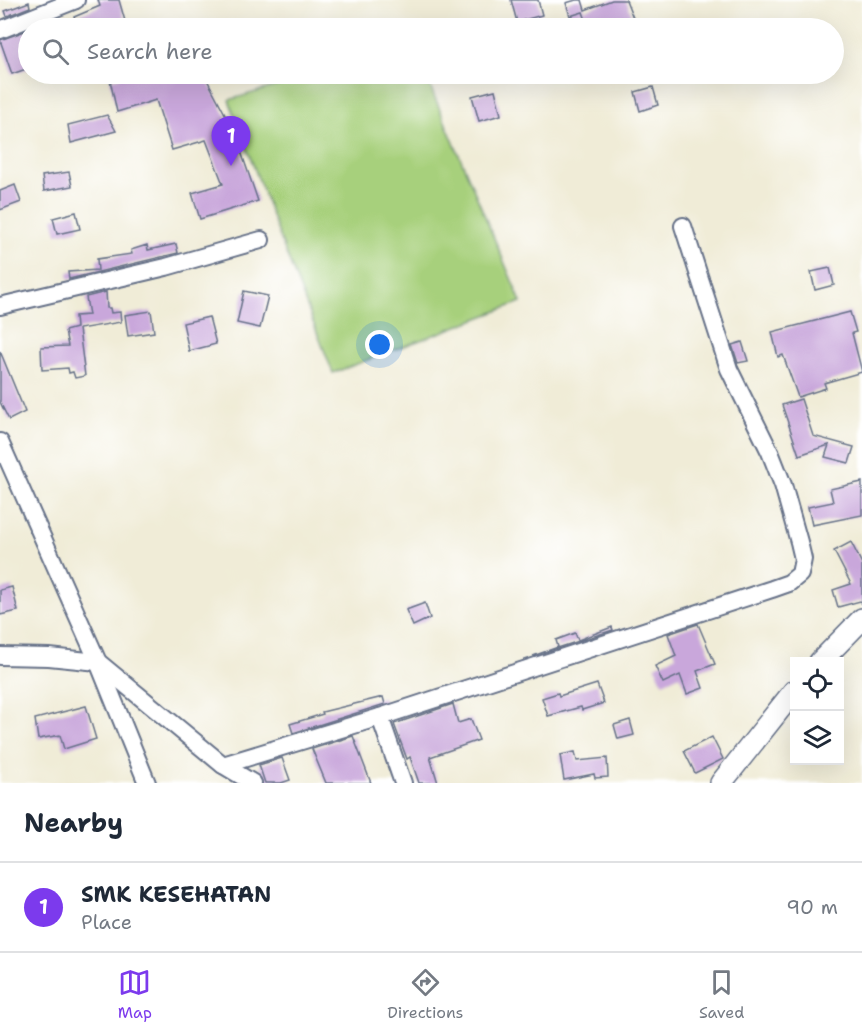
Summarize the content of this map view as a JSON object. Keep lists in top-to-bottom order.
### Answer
{
  "page": {
    "search": "Search here",
    "pins": "1",
    "heading": "Nearby",
    "list": [
      {
        "mark": "1",
        "name": "SMK KESEHATAN",
        "note": "Place",
        "value": "90 m"
      }
    ],
    "nav": ["Map", "Directions", "Saved"]
  }
}
